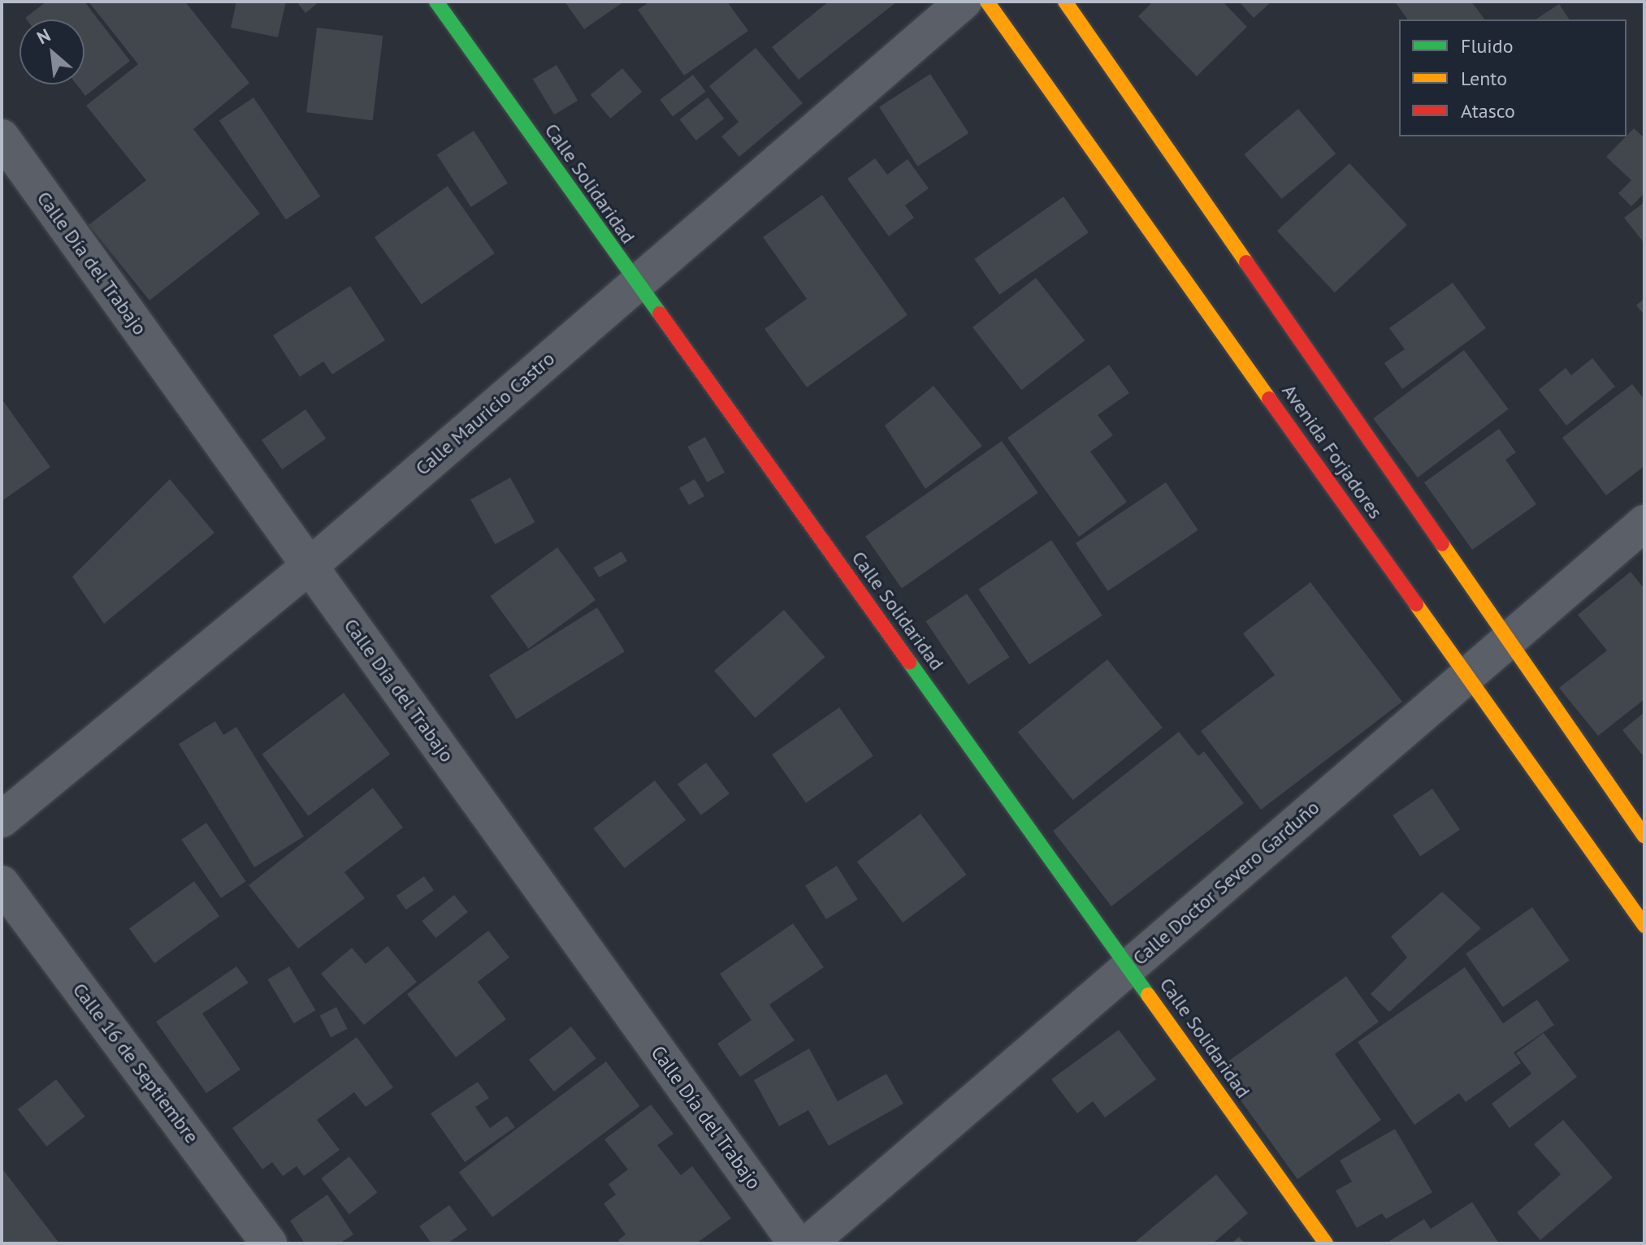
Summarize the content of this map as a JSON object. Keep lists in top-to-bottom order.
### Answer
{
  "streets": {
    "main road": ["Calle Solidaridad", "Avenida Forjadores"],
    "street": [
      "Calle Día del Trabajo",
      "Calle Mauricio Castro",
      "Calle Doctor Severo Garduño",
      "Calle 16 de Septiembre"
    ]
  },
  "crossings": [
    ["Calle Solidaridad", "Calle Mauricio Castro"],
    ["Calle Solidaridad", "Calle Doctor Severo Garduño"],
    ["Calle Día del Trabajo", "Calle Mauricio Castro"],
    ["Avenida Forjadores", "Calle Doctor Severo Garduño"]
  ],
  "legend": ["Fluido", "Lento", "Atasco"],
  "north": "top left"
}
